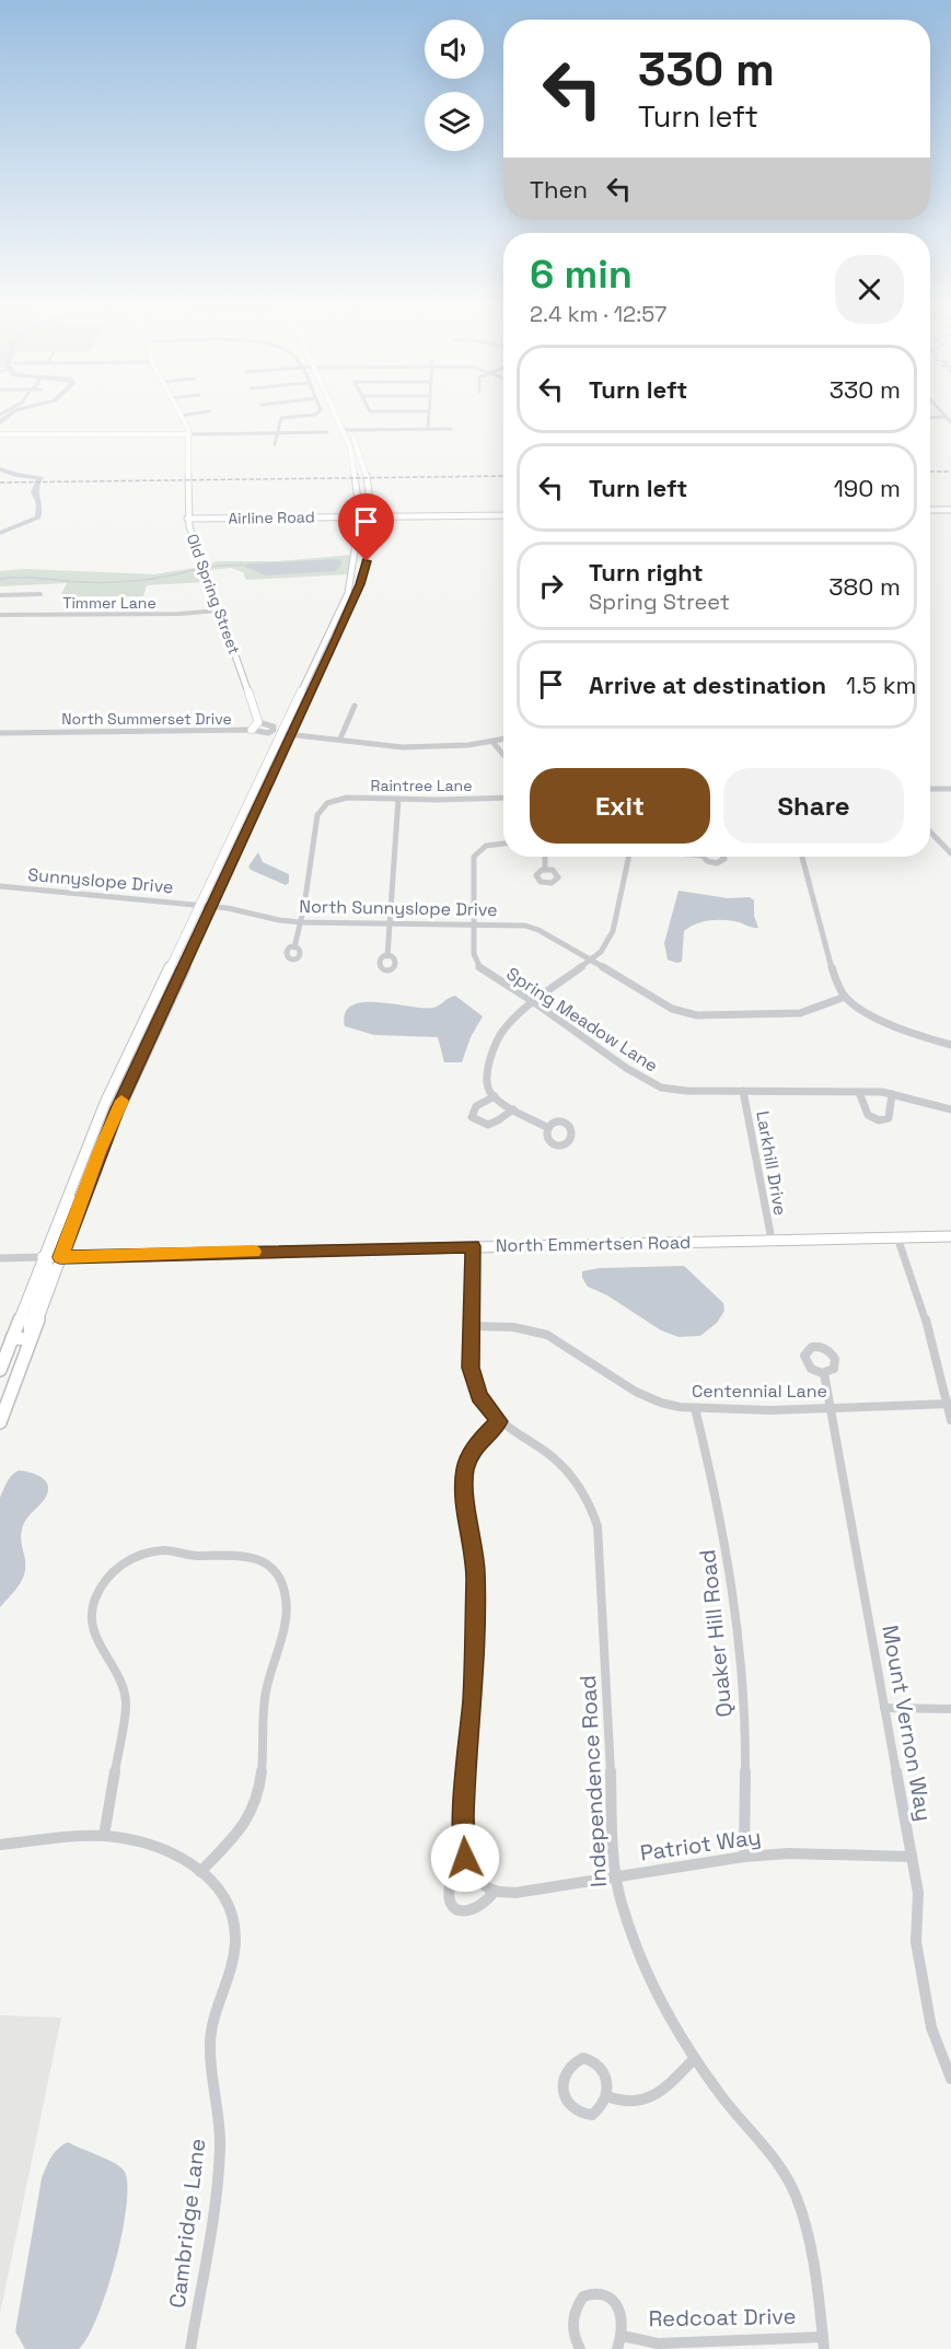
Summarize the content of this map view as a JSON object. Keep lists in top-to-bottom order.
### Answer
{
  "streets": {
    "main road": ["Airline Road", "Old Spring Street", "North Emmertsen Road"],
    "street": [
      "Timmer Lane",
      "North Summerset Drive",
      "Raintree Lane",
      "Sunnyslope Drive",
      "North Sunnyslope Drive",
      "Spring Meadow Lane",
      "Larkhill Drive",
      "Centennial Lane",
      "Quaker Hill Road",
      "Mount Vernon Way",
      "Independence Road",
      "Patriot Way",
      "Cambridge Lane",
      "Redcoat Drive"
    ]
  },
  "crossings": [
    ["Airline Road", "Old Spring Street"],
    ["Old Spring Street", "Timmer Lane"],
    ["Old Spring Street", "North Summerset Drive"],
    ["Raintree Lane", "North Sunnyslope Drive"],
    ["Sunnyslope Drive", "North Sunnyslope Drive"],
    ["North Sunnyslope Drive", "Spring Meadow Lane"],
    ["Spring Meadow Lane", "Larkhill Drive"],
    ["Larkhill Drive", "North Emmertsen Road"],
    ["North Emmertsen Road", "Independence Road"],
    ["Centennial Lane", "Quaker Hill Road"],
    ["Centennial Lane", "Mount Vernon Way"],
    ["Centennial Lane", "Independence Road"],
    ["Quaker Hill Road", "Patriot Way"],
    ["Mount Vernon Way", "Patriot Way"],
    ["Independence Road", "Patriot Way"],
    ["Independence Road", "Redcoat Drive"]
  ],
  "page": {
    "turn": ["330 m", "Turn left"],
    "then": "Then",
    "heading": ["6 min", "2.4 km · 12:57"],
    "list": [
      {
        "name": "Turn left",
        "value": "330 m"
      },
      {
        "name": "Turn left",
        "value": "190 m"
      },
      {
        "name": "Turn right",
        "note": "Spring Street",
        "value": "380 m"
      },
      {
        "name": "Arrive at destination",
        "value": "1.5 km"
      }
    ],
    "buttons": ["Exit", "Share"]
  }
}
